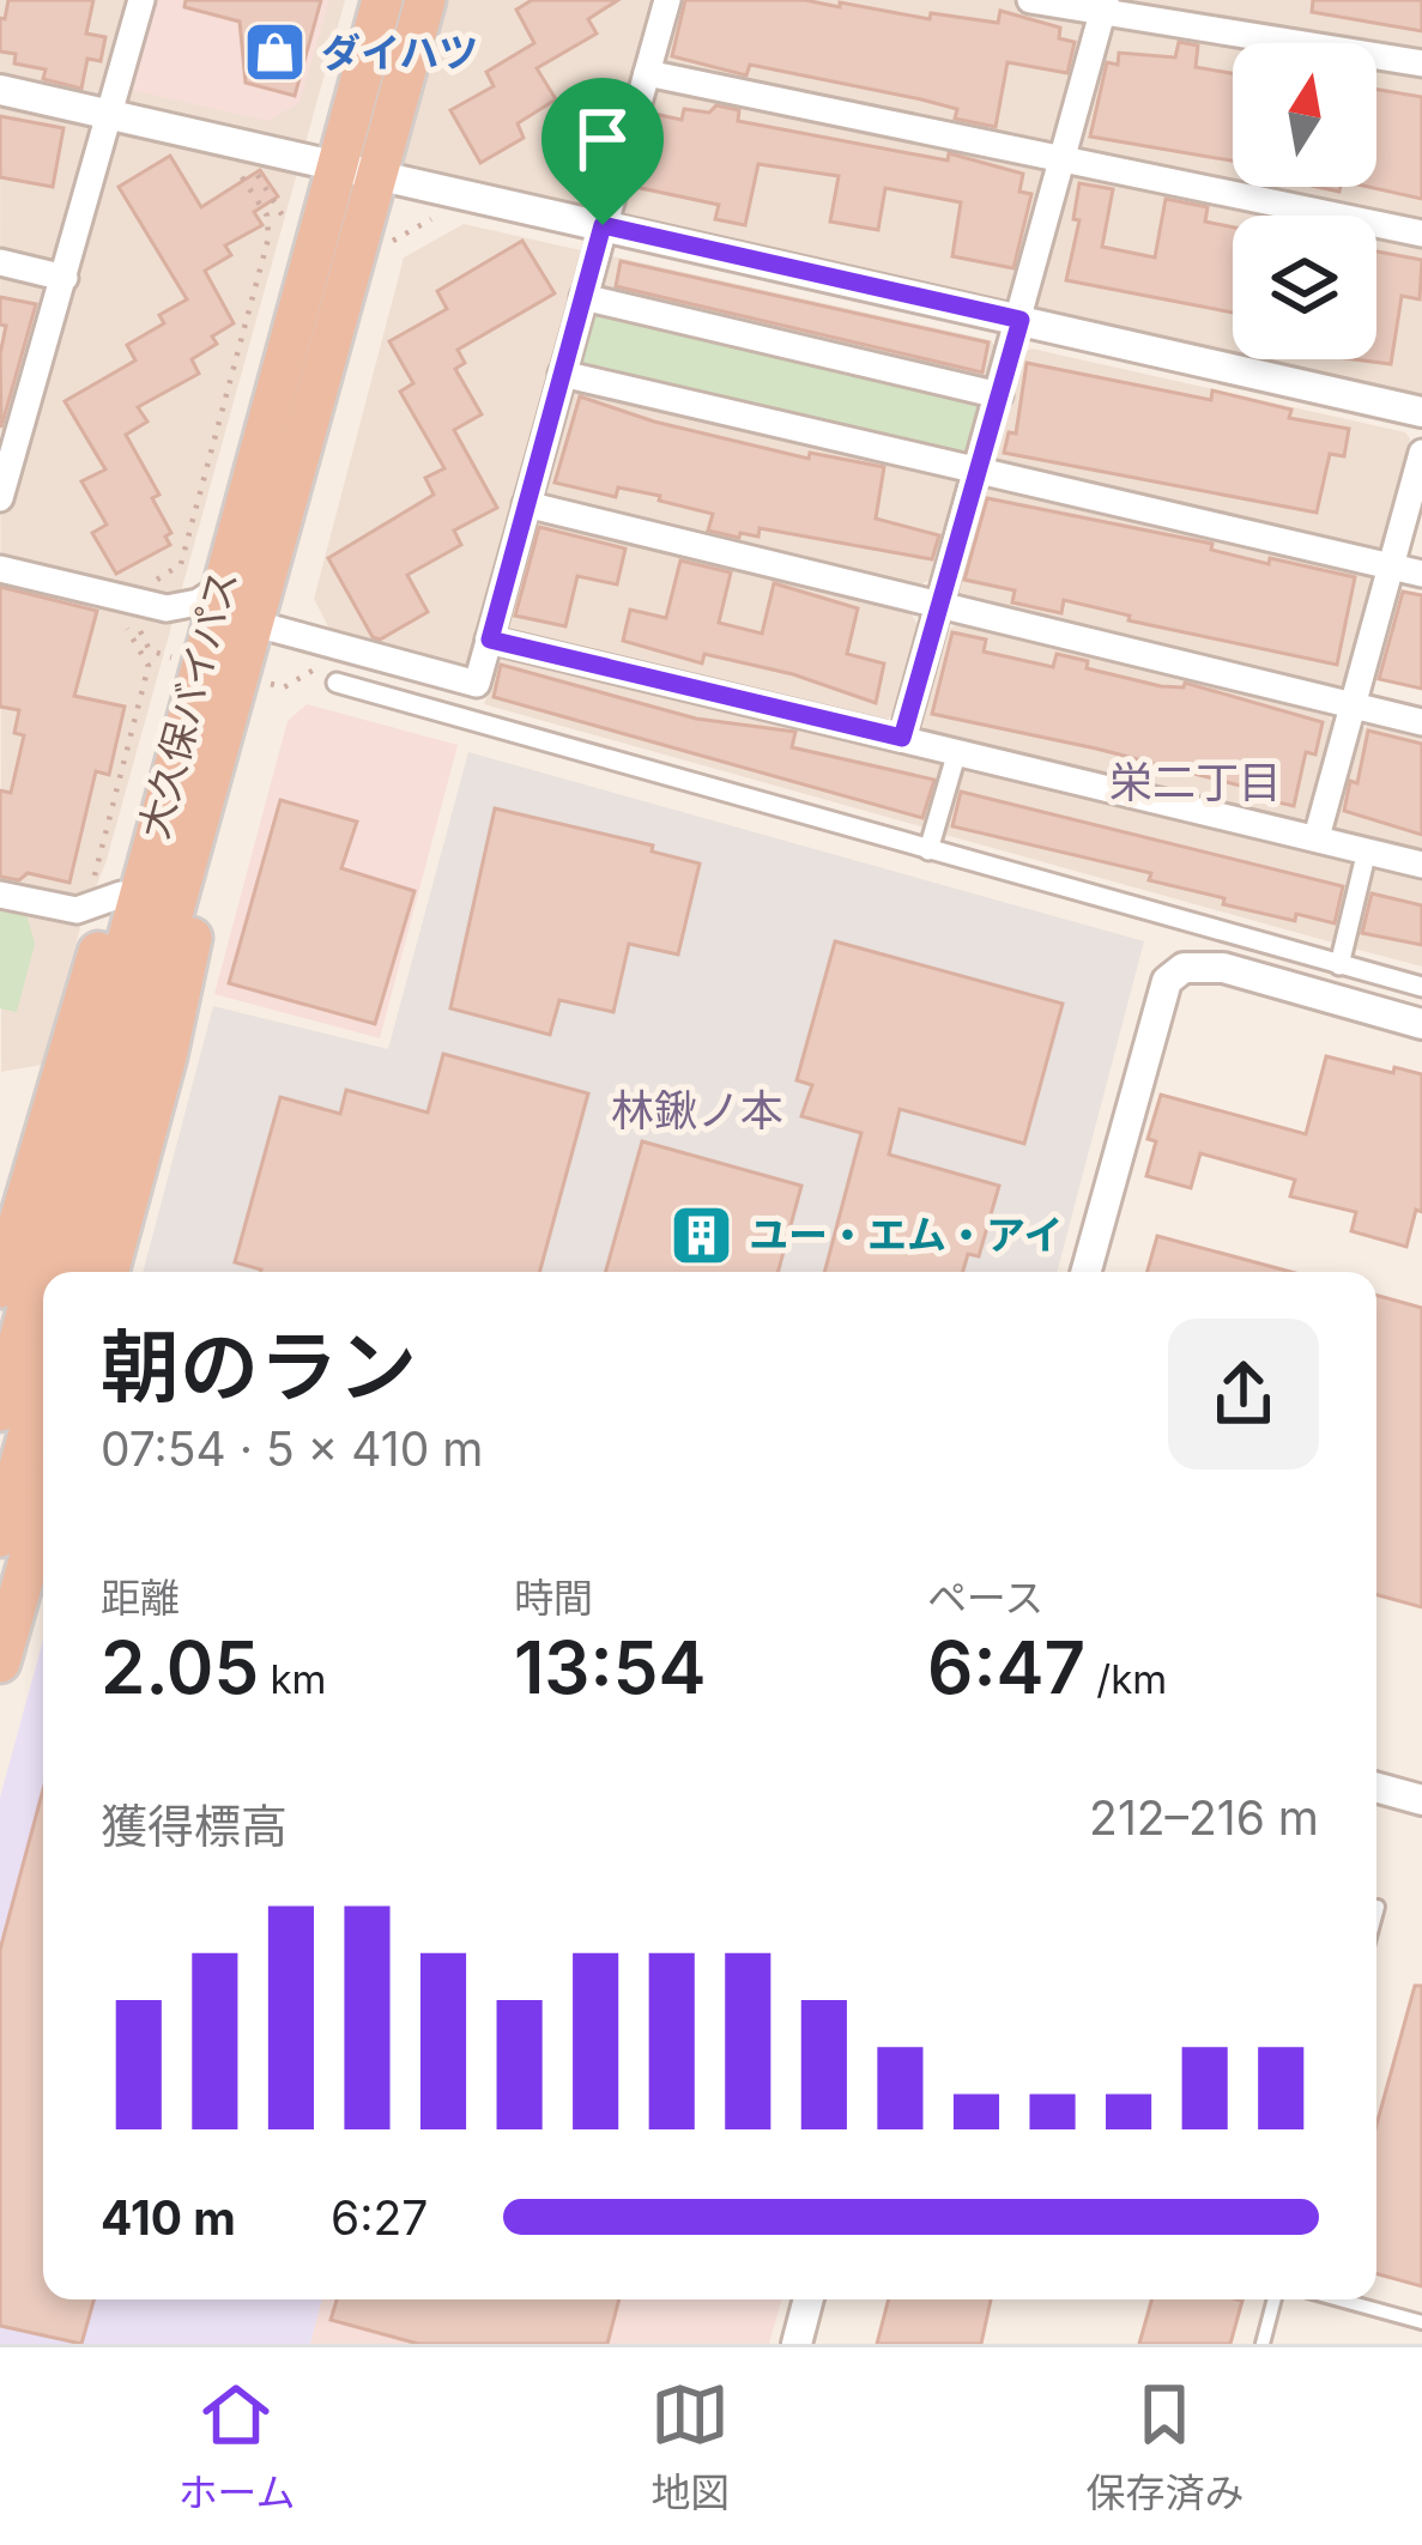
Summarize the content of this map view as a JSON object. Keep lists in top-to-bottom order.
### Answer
{
  "streets": {
    "highway": ["大久保バイパス"]
  },
  "districts": ["栄二丁目", "林鍬ノ本"],
  "places": {
    "shop": ["ダイハツ"],
    "building": ["ユー・エム・アイ"]
  },
  "north": "top",
  "page": {
    "heading": ["朝のラン", "07:54 · 5 × 410 m"],
    "stats": [
      ["距離", "2.05 km"],
      ["時間", "13:54"],
      ["ペース", "6:47 /km"]
    ],
    "chart": ["獲得標高", "212–216 m"],
    "list": [
      {
        "name": "410 m",
        "note": "6:27"
      }
    ],
    "tabs": ["ホーム", "地図", "保存済み"]
  }
}
